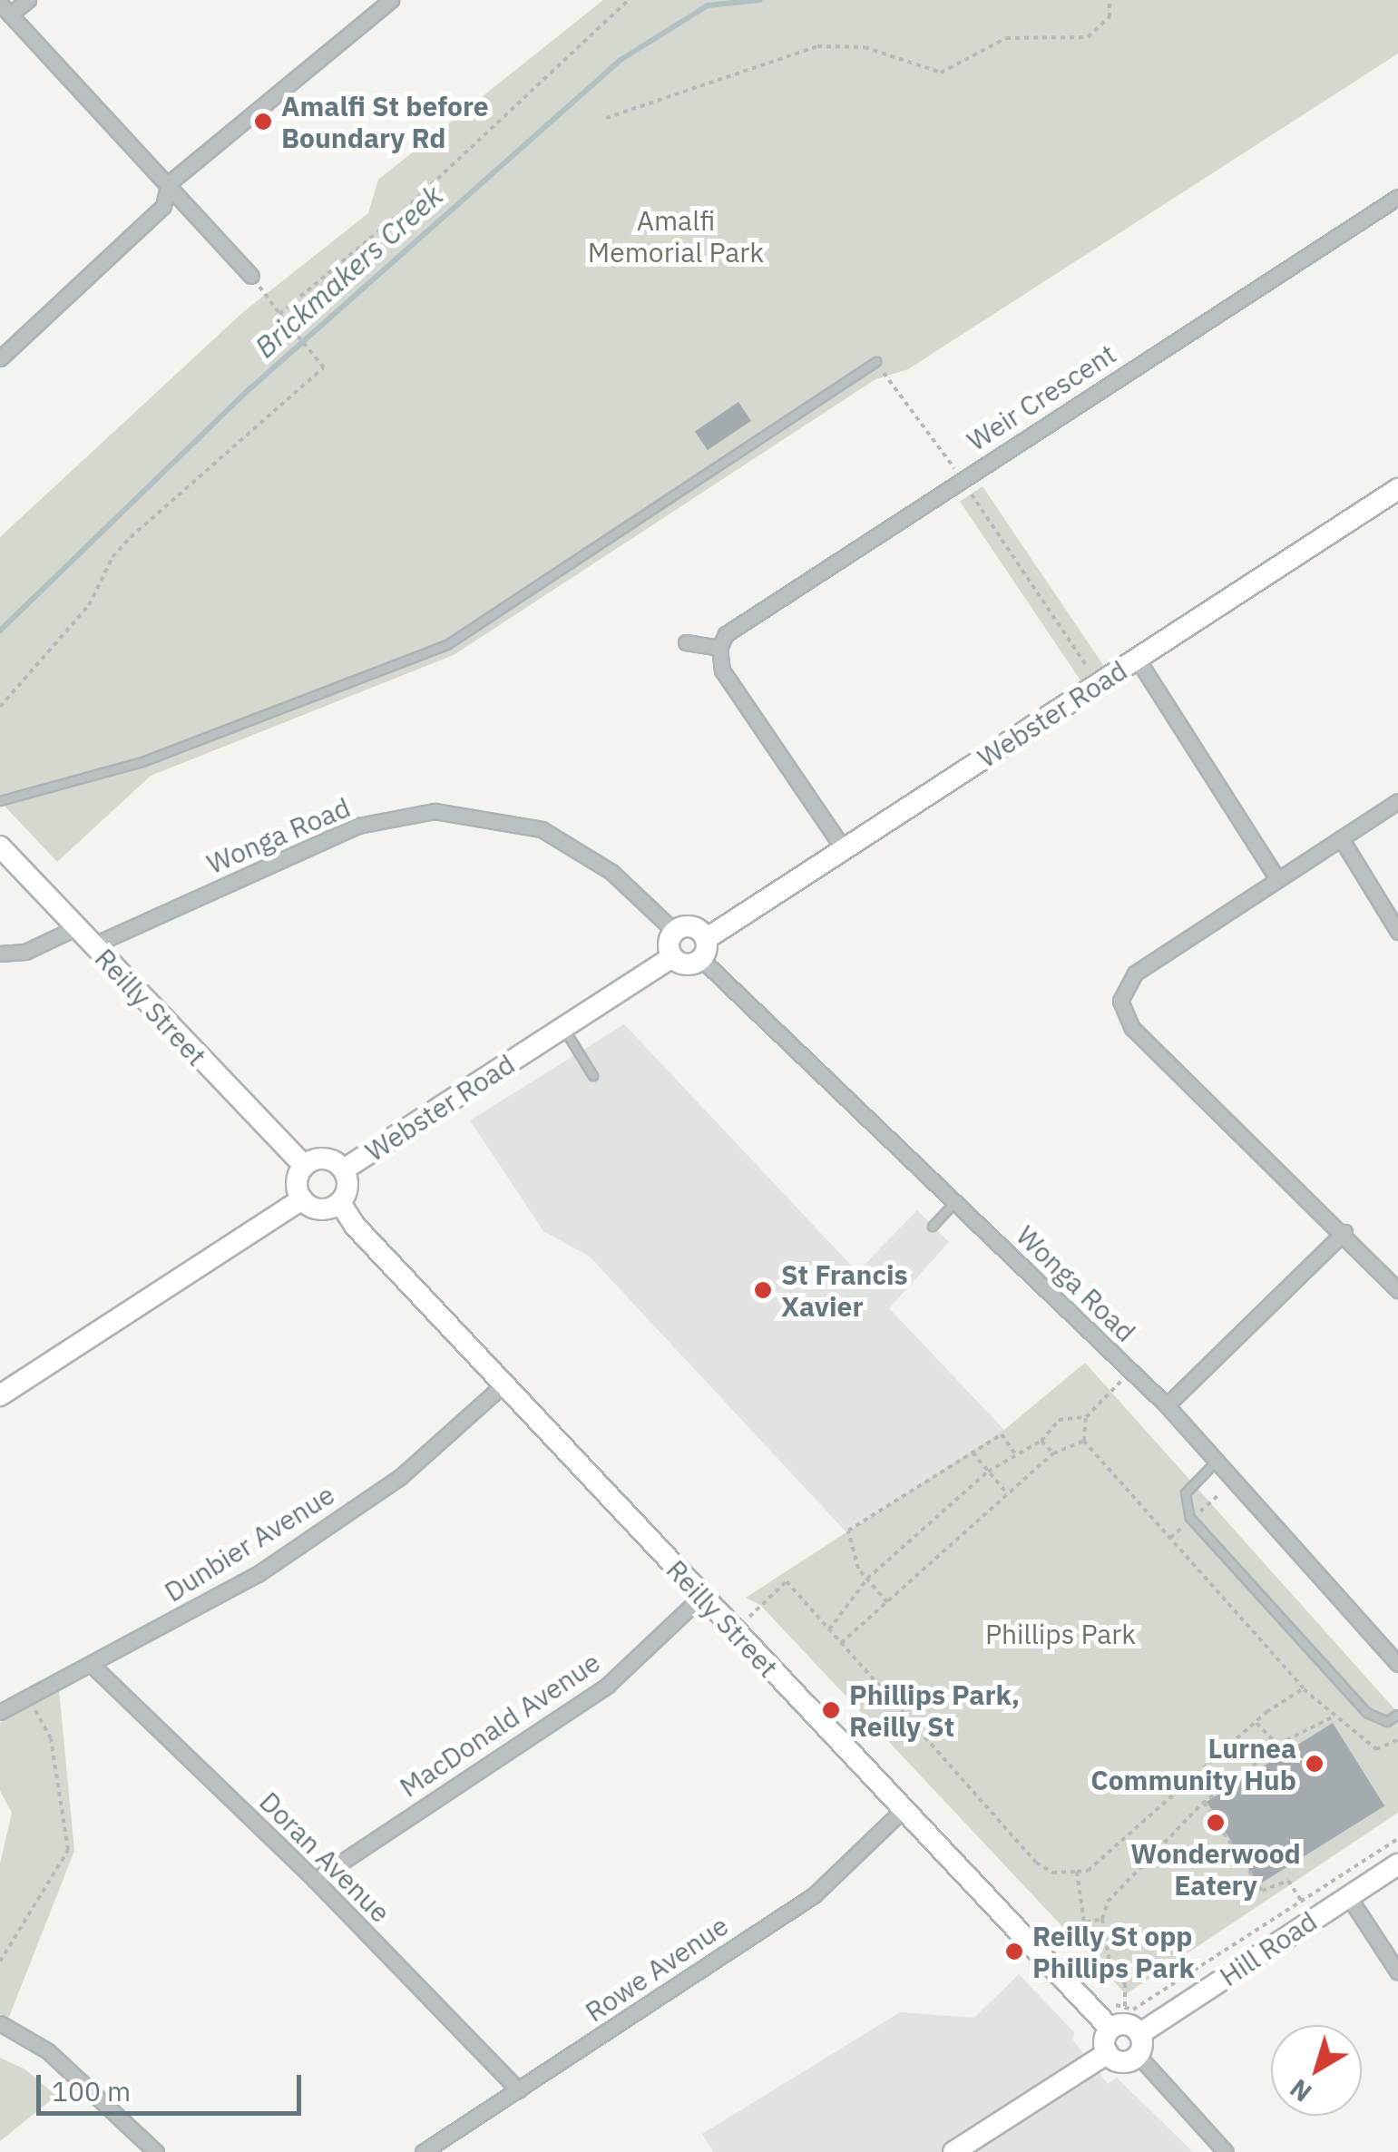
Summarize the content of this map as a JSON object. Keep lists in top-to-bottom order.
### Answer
{
  "streets": {
    "main road": ["Webster Road", "Reilly Street", "Hill Road"],
    "street": [
      "Weir Crescent",
      "Wonga Road",
      "Dunbier Avenue",
      "MacDonald Avenue",
      "Doran Avenue",
      "Rowe Avenue"
    ]
  },
  "crossings": [
    ["Webster Road", "Wonga Road"],
    ["Webster Road", "Reilly Street"],
    ["Wonga Road", "Reilly Street"],
    ["Reilly Street", "Dunbier Avenue"],
    ["Reilly Street", "MacDonald Avenue"],
    ["Reilly Street", "Hill Road"],
    ["Reilly Street", "Rowe Avenue"],
    ["Dunbier Avenue", "Doran Avenue"],
    ["MacDonald Avenue", "Doran Avenue"],
    ["Doran Avenue", "Rowe Avenue"]
  ],
  "water": ["Brickmakers Creek"],
  "parks": ["Amalfi Memorial Park", "Phillips Park"],
  "places": [
    "Amalfi St before Boundary Rd",
    "St Francis Xavier",
    "Phillips Park, Reilly St",
    "Lurnea Community Hub",
    "Wonderwood Eatery",
    "Reilly St opp Phillips Park"
  ],
  "scale_bar": "100 m",
  "north": "bottom left"
}
